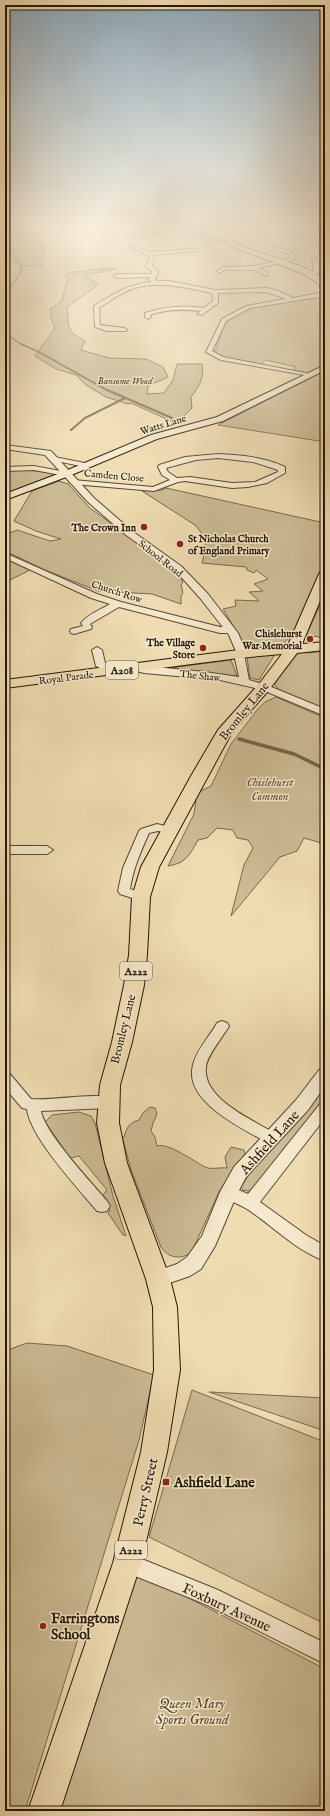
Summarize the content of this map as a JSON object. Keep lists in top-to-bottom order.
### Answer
{
  "streets": {
    "main road": [
      "Watts Lane",
      "A208",
      "Royal Parade",
      "Bromley Lane",
      "A222",
      "Perry Street"
    ],
    "street": [
      "Camden Close",
      "School Road",
      "Church Row",
      "The Shaw",
      "Ashfield Lane",
      "Foxbury Avenue"
    ]
  },
  "crossings": [
    ["Watts Lane", "Camden Close"],
    ["Watts Lane", "School Road"],
    ["Camden Close", "School Road"],
    ["School Road", "Church Row"],
    ["School Road", "Royal Parade"],
    ["A208", "Royal Parade"],
    ["A208", "Bromley Lane"],
    ["A208", "A222"],
    ["The Shaw", "Royal Parade"],
    ["The Shaw", "Bromley Lane"],
    ["Royal Parade", "Bromley Lane"],
    ["Royal Parade", "A222"],
    ["Bromley Lane", "A222"],
    ["Bromley Lane", "Ashfield Lane"],
    ["Bromley Lane", "Perry Street"],
    ["Ashfield Lane", "Perry Street"],
    ["Perry Street", "Foxbury Avenue"]
  ],
  "parks": ["Bansome Wood", "Chislehurst Common", "Queen Mary Sports Ground"],
  "places": {
    "other": [
      "The Crown Inn",
      "St Nicholas Church of England Primary",
      "Chislehurst War Memorial",
      "The Village Store",
      "Farringtons School"
    ],
    "transit": ["Ashfield Lane"]
  }
}
